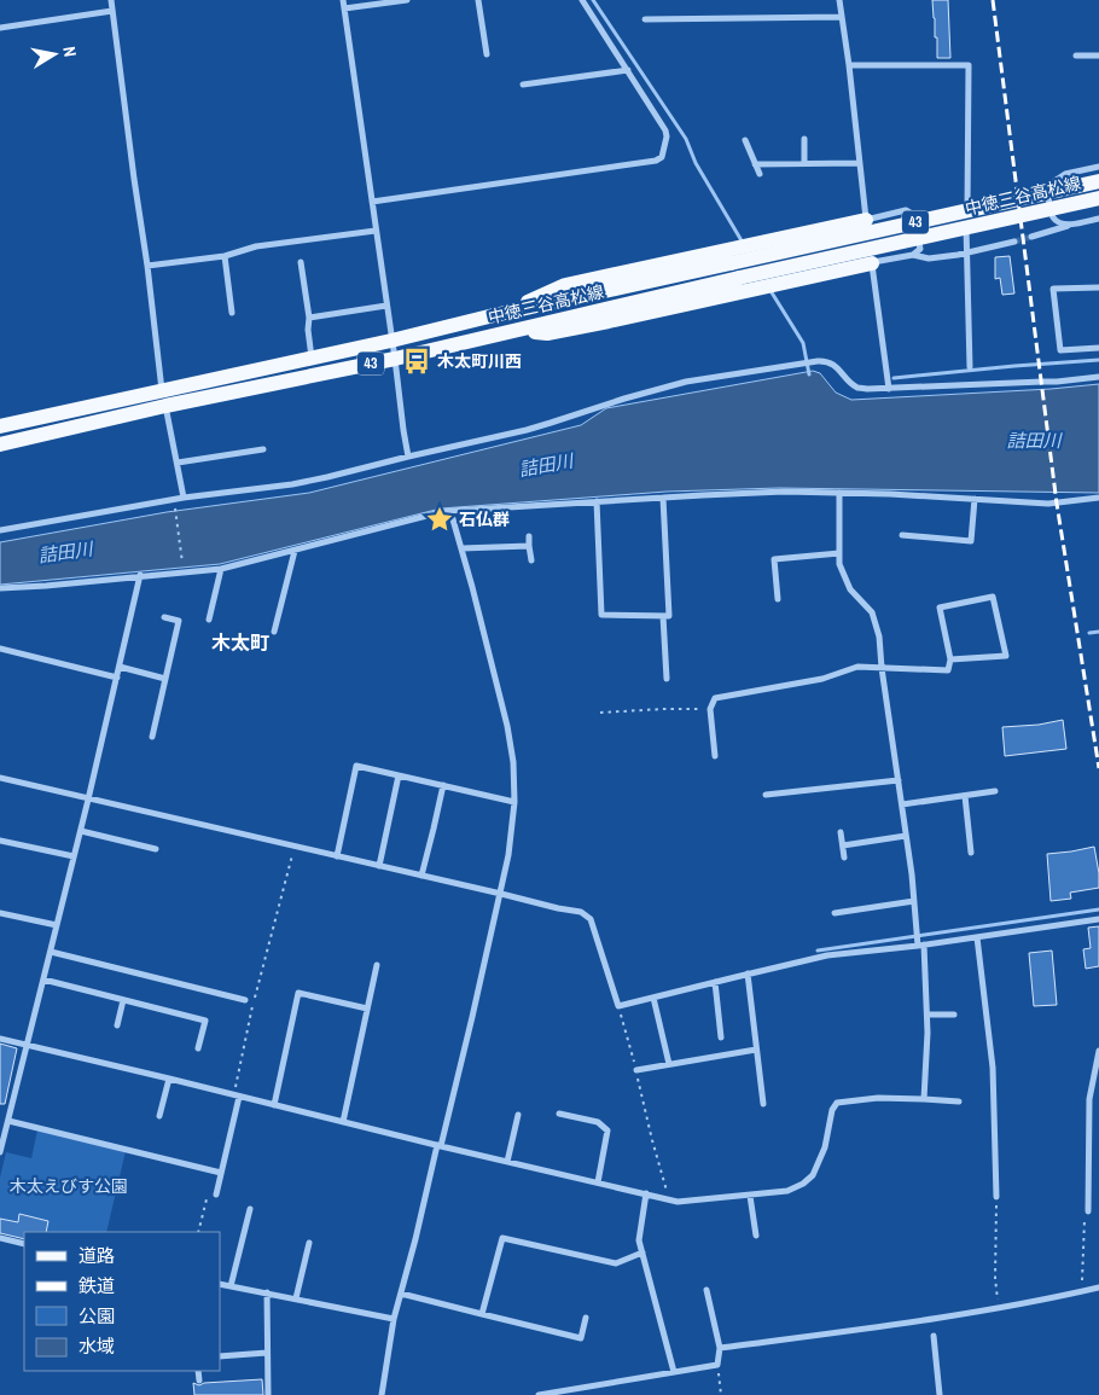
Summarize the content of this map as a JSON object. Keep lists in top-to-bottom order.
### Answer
{
  "streets": {
    "main road": ["中徳三谷高松線", "43"]
  },
  "districts": ["木太町"],
  "water": ["詰田川"],
  "parks": ["木太えびす公園"],
  "places": {
    "bus stop": ["木太町川西"],
    "place": ["石仏群"]
  },
  "legend": [
    "道路",
    "鉄道",
    "公園",
    "水域"
  ],
  "north": "right"
}
